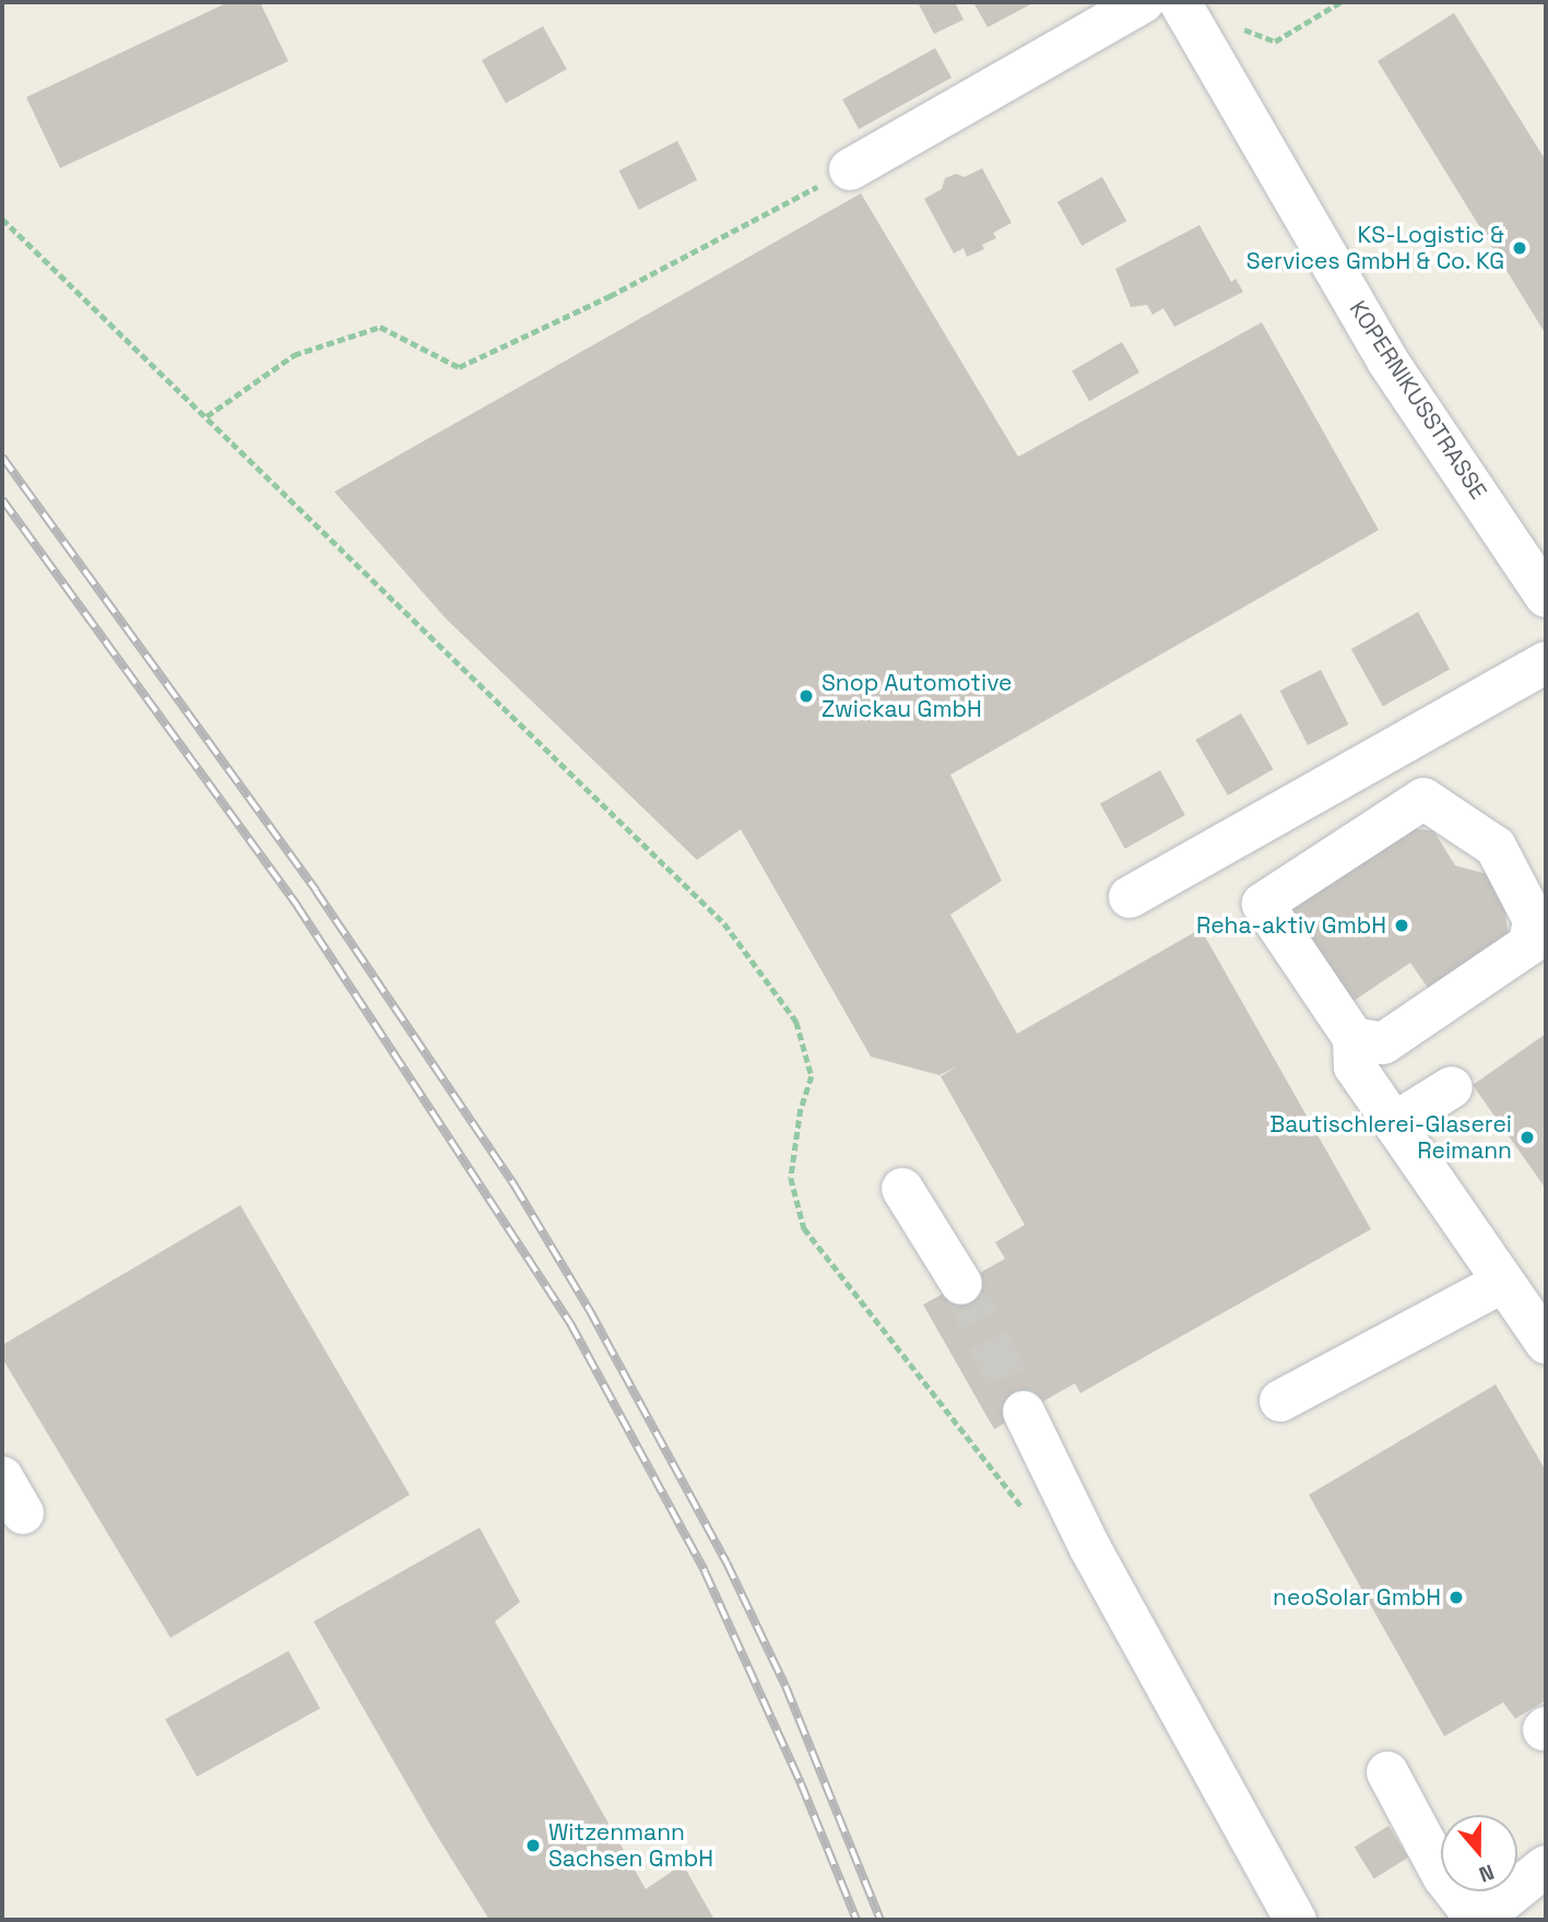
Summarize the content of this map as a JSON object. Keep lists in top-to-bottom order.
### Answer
{
  "streets": {
    "street": ["KOPERNIKUSSTRASSE"]
  },
  "places": [
    "KS-Logistic & Services GmbH & Co. KG",
    "Snop Automotive Zwickau GmbH",
    "Reha-aktiv GmbH",
    "Bautischlerei-Glaserei Reimann",
    "neoSolar GmbH",
    "Witzenmann Sachsen GmbH"
  ],
  "north": "bottom"
}
